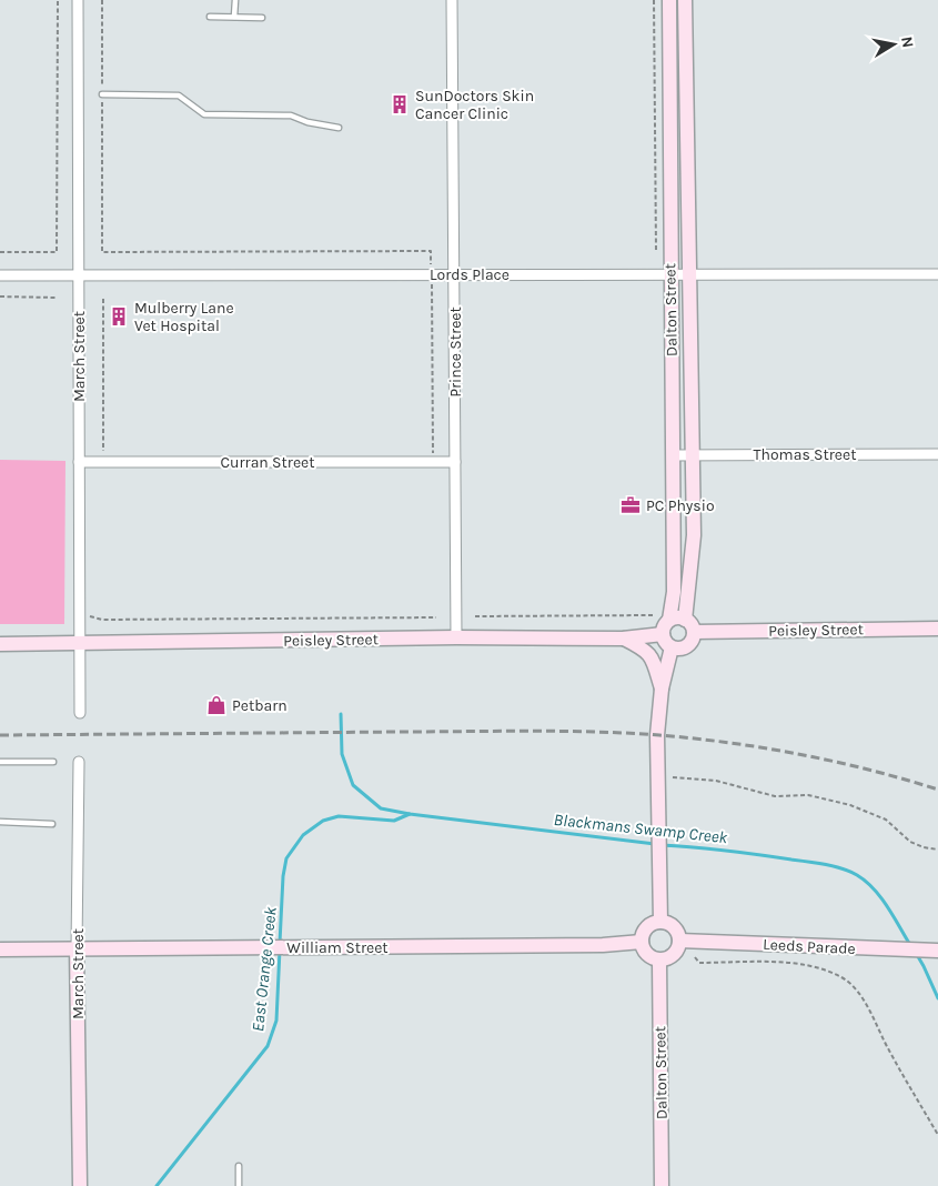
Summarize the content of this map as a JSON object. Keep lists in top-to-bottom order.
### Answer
{
  "streets": {
    "main road": [
      "Dalton Street",
      "March Street",
      "Peisley Street",
      "Leeds Parade",
      "William Street"
    ],
    "street": [
      "Lords Place",
      "Prince Street",
      "Thomas Street",
      "Curran Street"
    ]
  },
  "crossings": [
    ["Lords Place", "Dalton Street"],
    ["Lords Place", "Prince Street"],
    ["Lords Place", "March Street"],
    ["Dalton Street", "Thomas Street"],
    ["Dalton Street", "Peisley Street"],
    ["Dalton Street", "Leeds Parade"],
    ["Dalton Street", "William Street"],
    ["Prince Street", "Curran Street"],
    ["Prince Street", "Peisley Street"],
    ["March Street", "Curran Street"],
    ["March Street", "Peisley Street"],
    ["March Street", "William Street"],
    ["Leeds Parade", "William Street"]
  ],
  "water": ["Blackmans Swamp Creek", "East Orange Creek"],
  "places": {
    "building": ["SunDoctors Skin Cancer Clinic", "Mulberry Lane Vet Hospital"],
    "office": ["PC Physio"],
    "shop": ["Petbarn"]
  },
  "north": "right"
}
